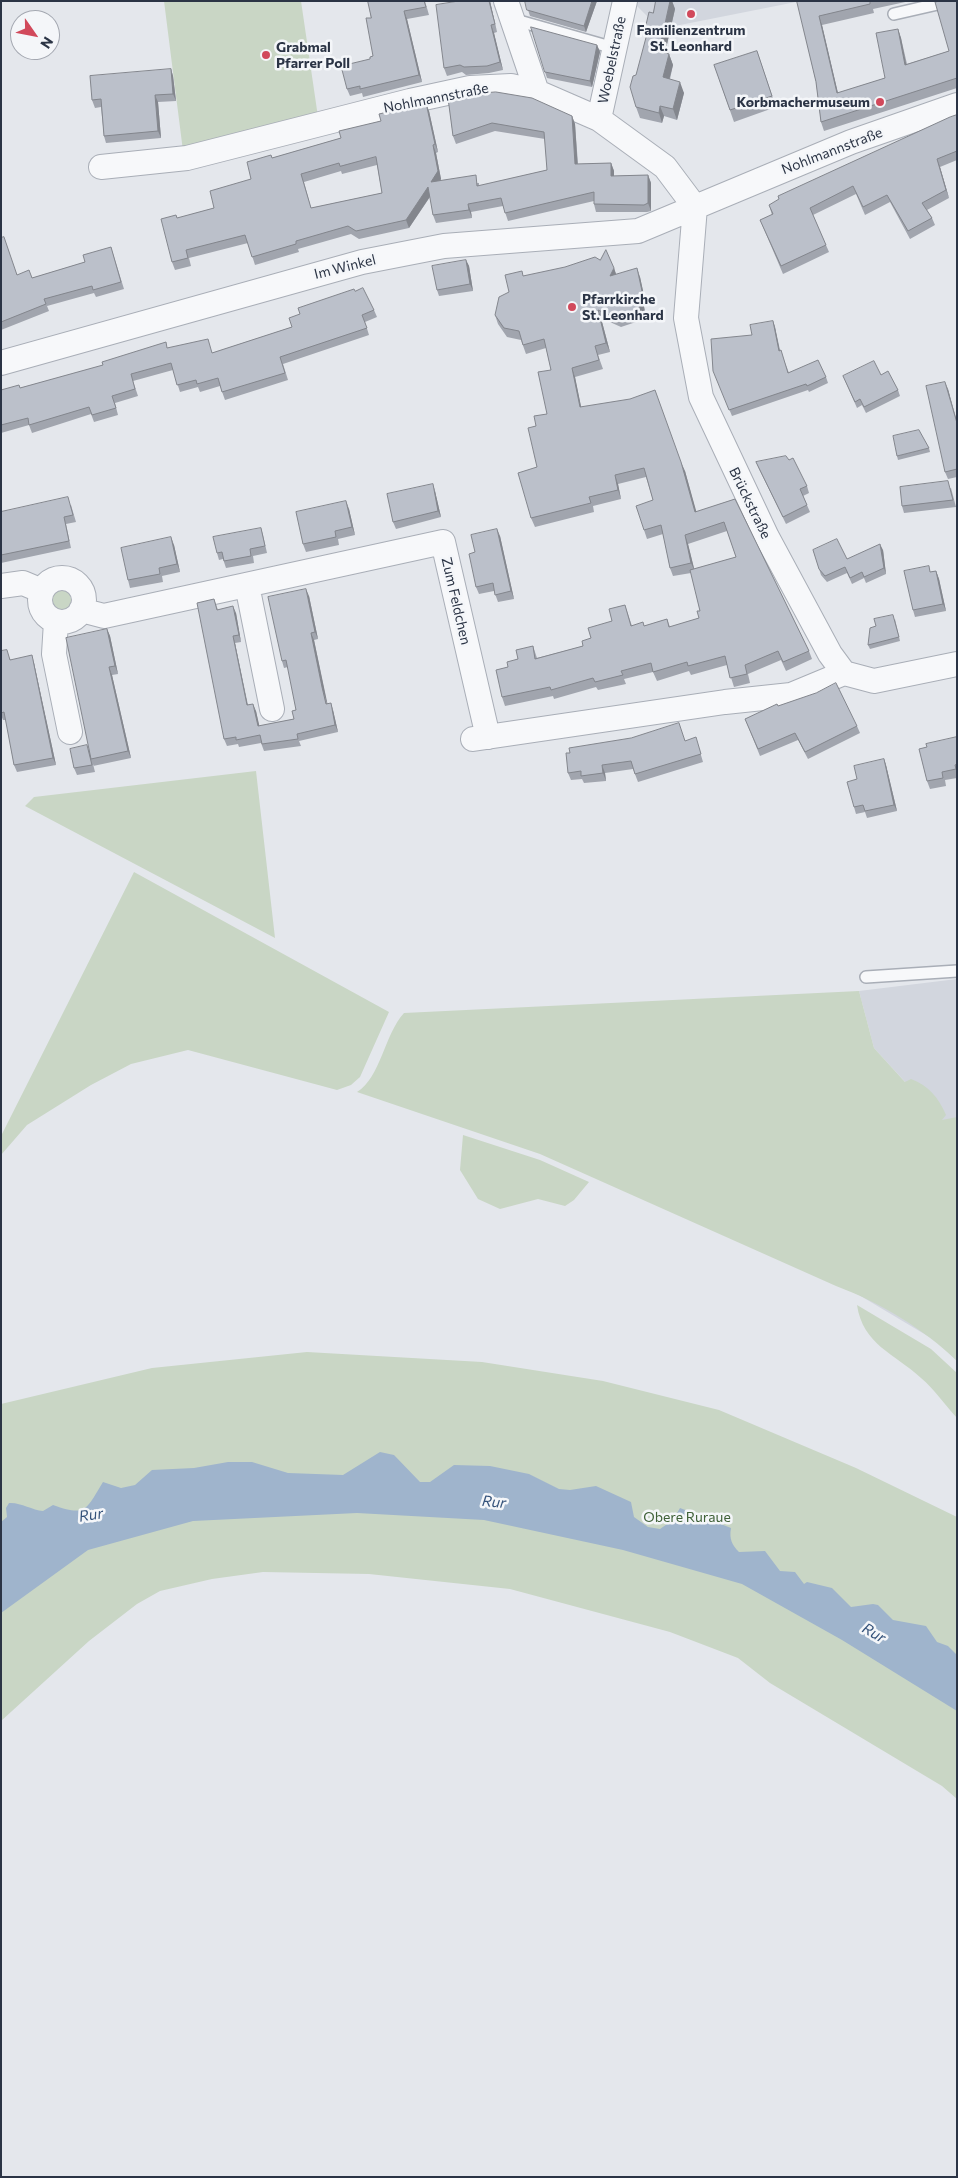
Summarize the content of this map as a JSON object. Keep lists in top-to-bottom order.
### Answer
{
  "streets": {
    "street": [
      "Woebelstraße",
      "Nohlmannstraße",
      "Im Winkel",
      "Brückstraße",
      "Zum Feldchen"
    ]
  },
  "crossings": [
    ["Woebelstraße", "Nohlmannstraße"],
    ["Nohlmannstraße", "Im Winkel"],
    ["Nohlmannstraße", "Brückstraße"],
    ["Im Winkel", "Brückstraße"],
    ["Brückstraße", "Zum Feldchen"]
  ],
  "water": ["Rur"],
  "parks": ["Obere Ruraue"],
  "places": [
    "Familienzentrum St. Leonhard",
    "Grabmal Pfarrer Poll",
    "Korbmachermuseum",
    "Pfarrkirche St. Leonhard"
  ],
  "north": "bottom right"
}
